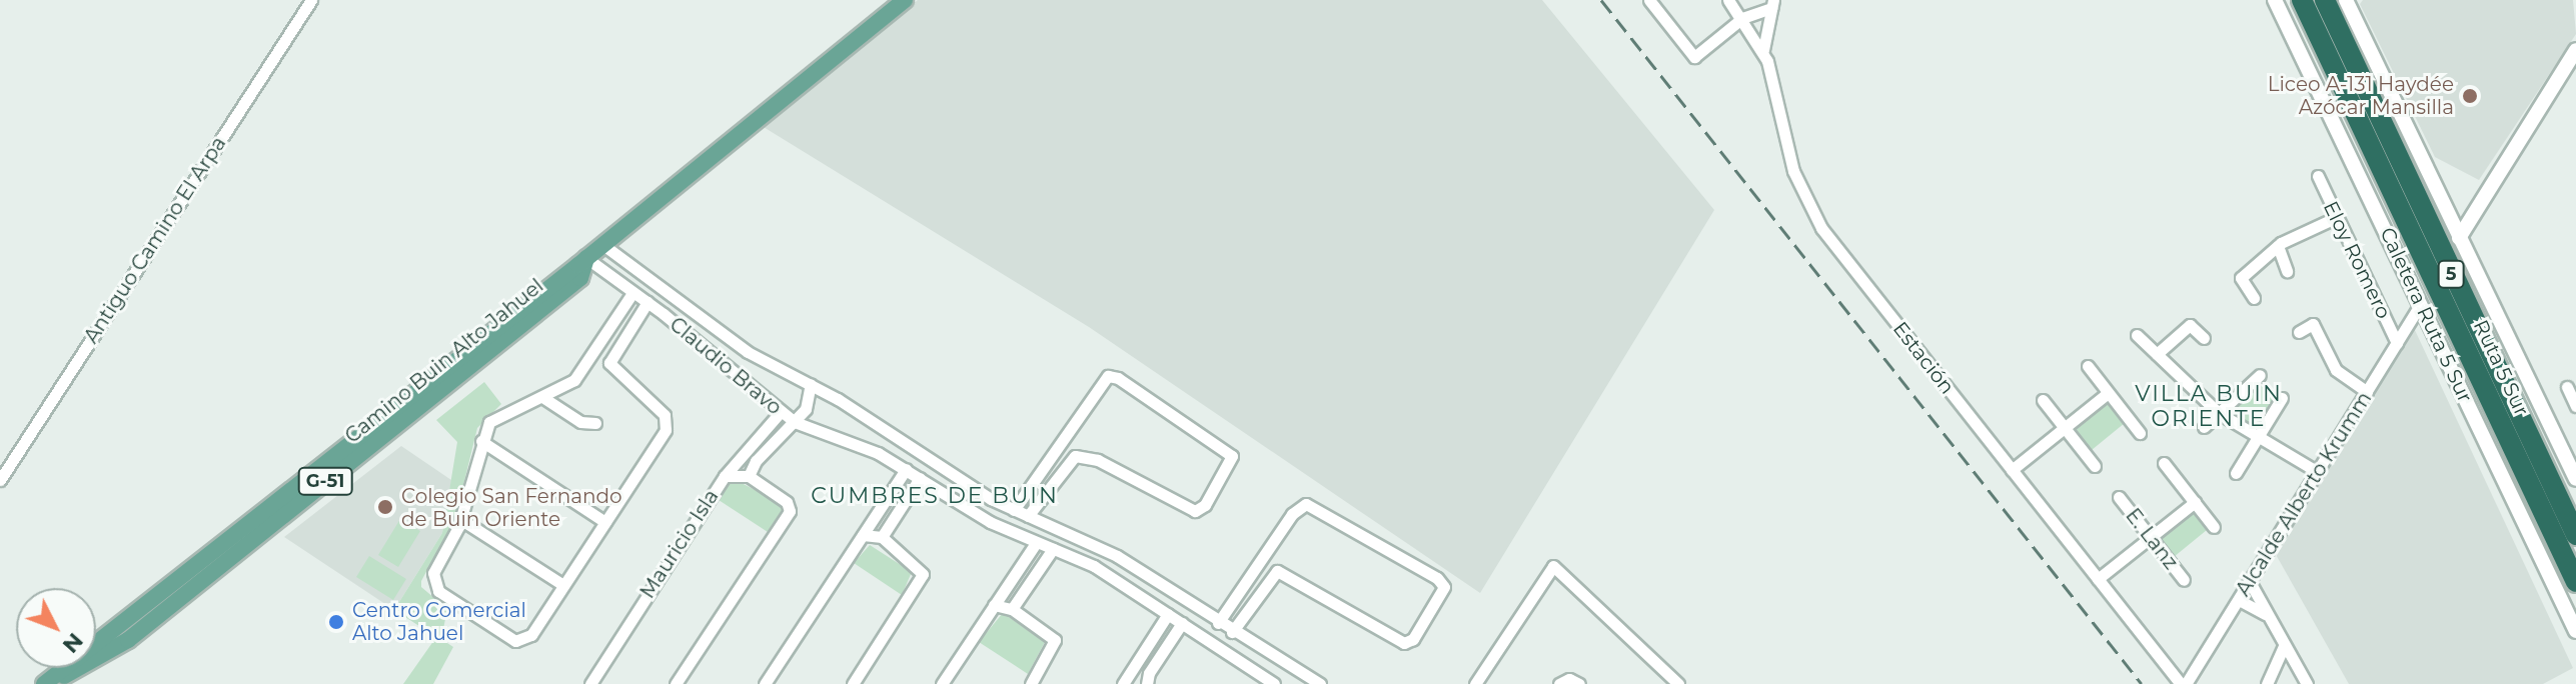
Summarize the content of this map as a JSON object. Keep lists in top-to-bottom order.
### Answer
{
  "streets": {
    "highway": ["5", "Ruta 5 Sur"],
    "main road": ["Caletera Ruta 5 Sur", "Camino Buin Alto Jahuel", "G-51"],
    "street": [
      "Antiguo Camino El Arpa",
      "Eloy Romero",
      "Estación",
      "Claudio Bravo",
      "Alcalde Alberto Krumm",
      "E. Lanz",
      "Mauricio Isla"
    ]
  },
  "crossings": [
    ["Eloy Romero", "Alcalde Alberto Krumm"],
    ["Caletera Ruta 5 Sur", "Alcalde Alberto Krumm"],
    ["Estación", "Alcalde Alberto Krumm"],
    ["Camino Buin Alto Jahuel", "Claudio Bravo"],
    ["Claudio Bravo", "Mauricio Isla"]
  ],
  "districts": ["VILLA BUIN ORIENTE", "CUMBRES DE BUIN"],
  "places": ["Liceo A-131 Haydée Azócar Mansilla", "Colegio San Fernando de Buin Oriente", "Centro Comercial Alto Jahuel"],
  "north": "bottom right"
}
